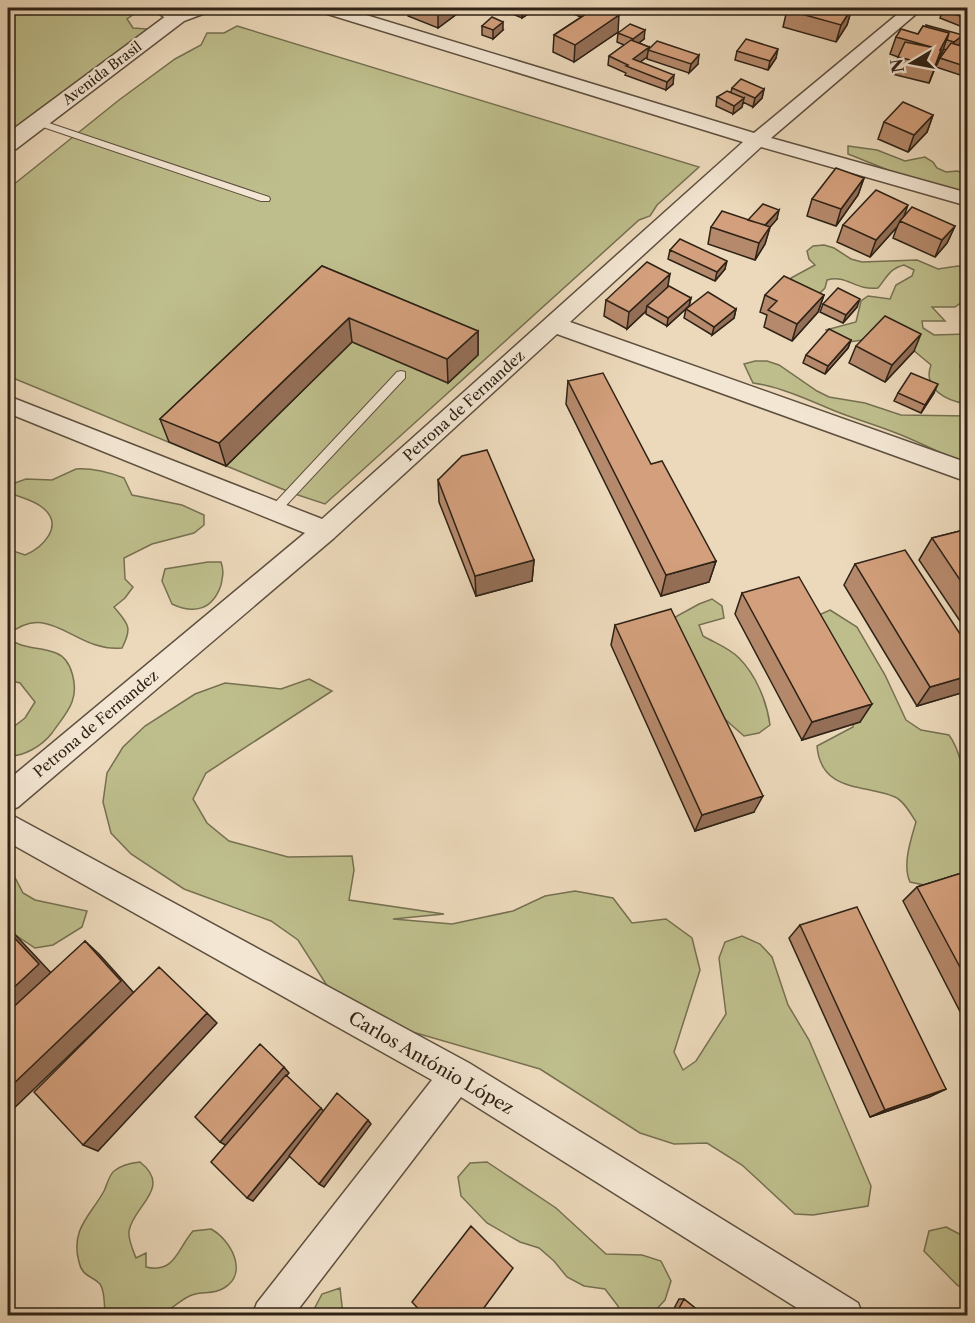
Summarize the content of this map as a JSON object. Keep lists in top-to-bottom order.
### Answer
{
  "streets": {
    "street": ["Avenida Brasil", "Petrona de Fernandez", "Carlos António López"]
  },
  "north": "left"
}
